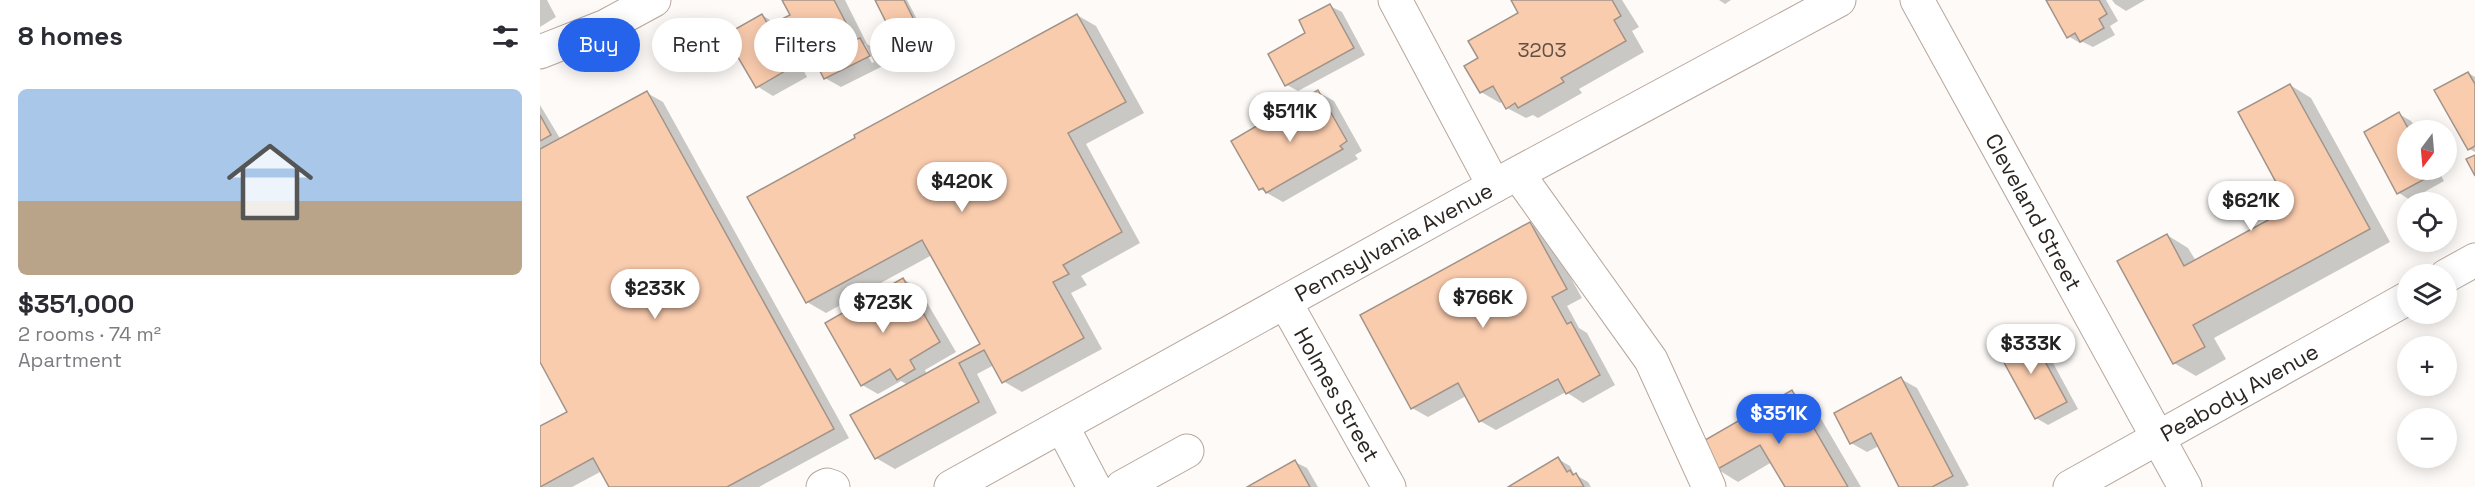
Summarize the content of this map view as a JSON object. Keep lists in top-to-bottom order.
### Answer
{
  "streets": {
    "street": [
      "Cleveland Street",
      "Pennsylvania Avenue",
      "Peabody Avenue",
      "Holmes Street"
    ]
  },
  "crossings": [
    ["Cleveland Street", "Peabody Avenue"],
    ["Pennsylvania Avenue", "Holmes Street"]
  ],
  "house_numbers": ["3203"],
  "north": "bottom",
  "page": {
    "heading": "8 homes",
    "chip": [
      "Buy",
      "Rent",
      "Filters",
      "New"
    ],
    "list": [
      {
        "name": "$351,000",
        "note": "2 rooms · 74 m² · Apartment"
      }
    ],
    "price": [
      "$511K",
      "$420K",
      "$621K",
      "$233K",
      "$766K",
      "$723K",
      "$333K",
      "$351K"
    ],
    "map_buttons": ["+", "−"]
  }
}
